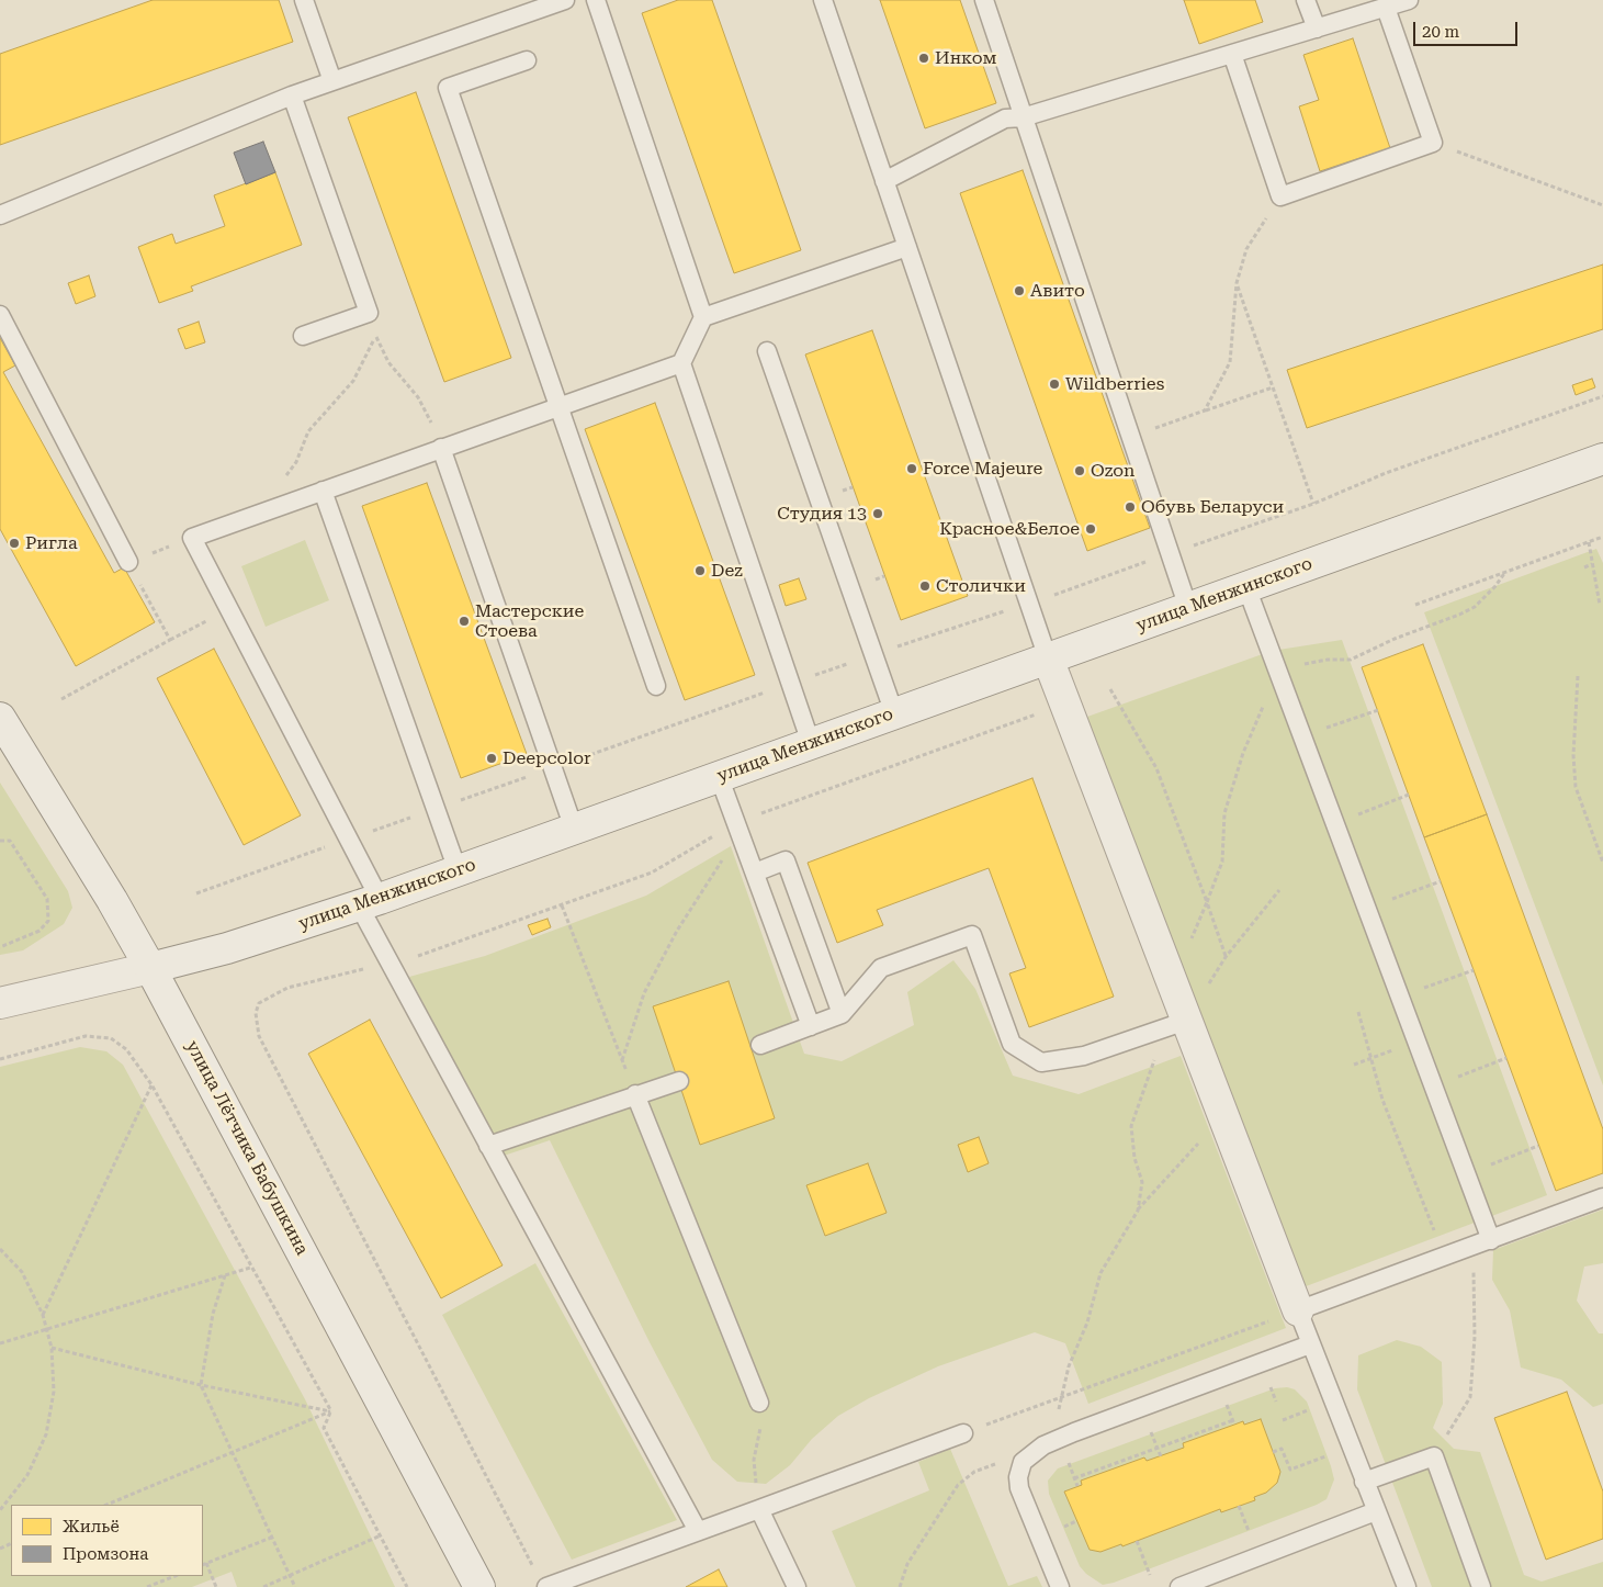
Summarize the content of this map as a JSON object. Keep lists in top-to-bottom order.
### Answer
{
  "streets": {
    "main road": ["улица Менжинского", "улица Лётчика Бабушкина"]
  },
  "crossings": [
    ["улица Менжинского", "улица Лётчика Бабушкина"]
  ],
  "places": [
    "Инком",
    "Авито",
    "Wildberries",
    "Force Majeure",
    "Ozon",
    "Обувь Беларуси",
    "Студия 13",
    "Красное&Белое",
    "Ригла",
    "Dez",
    "Столички",
    "Мастерские Стоева",
    "Deepcolor"
  ],
  "legend": ["Жильё", "Промзона"],
  "scale_bar": "20 m"
}
